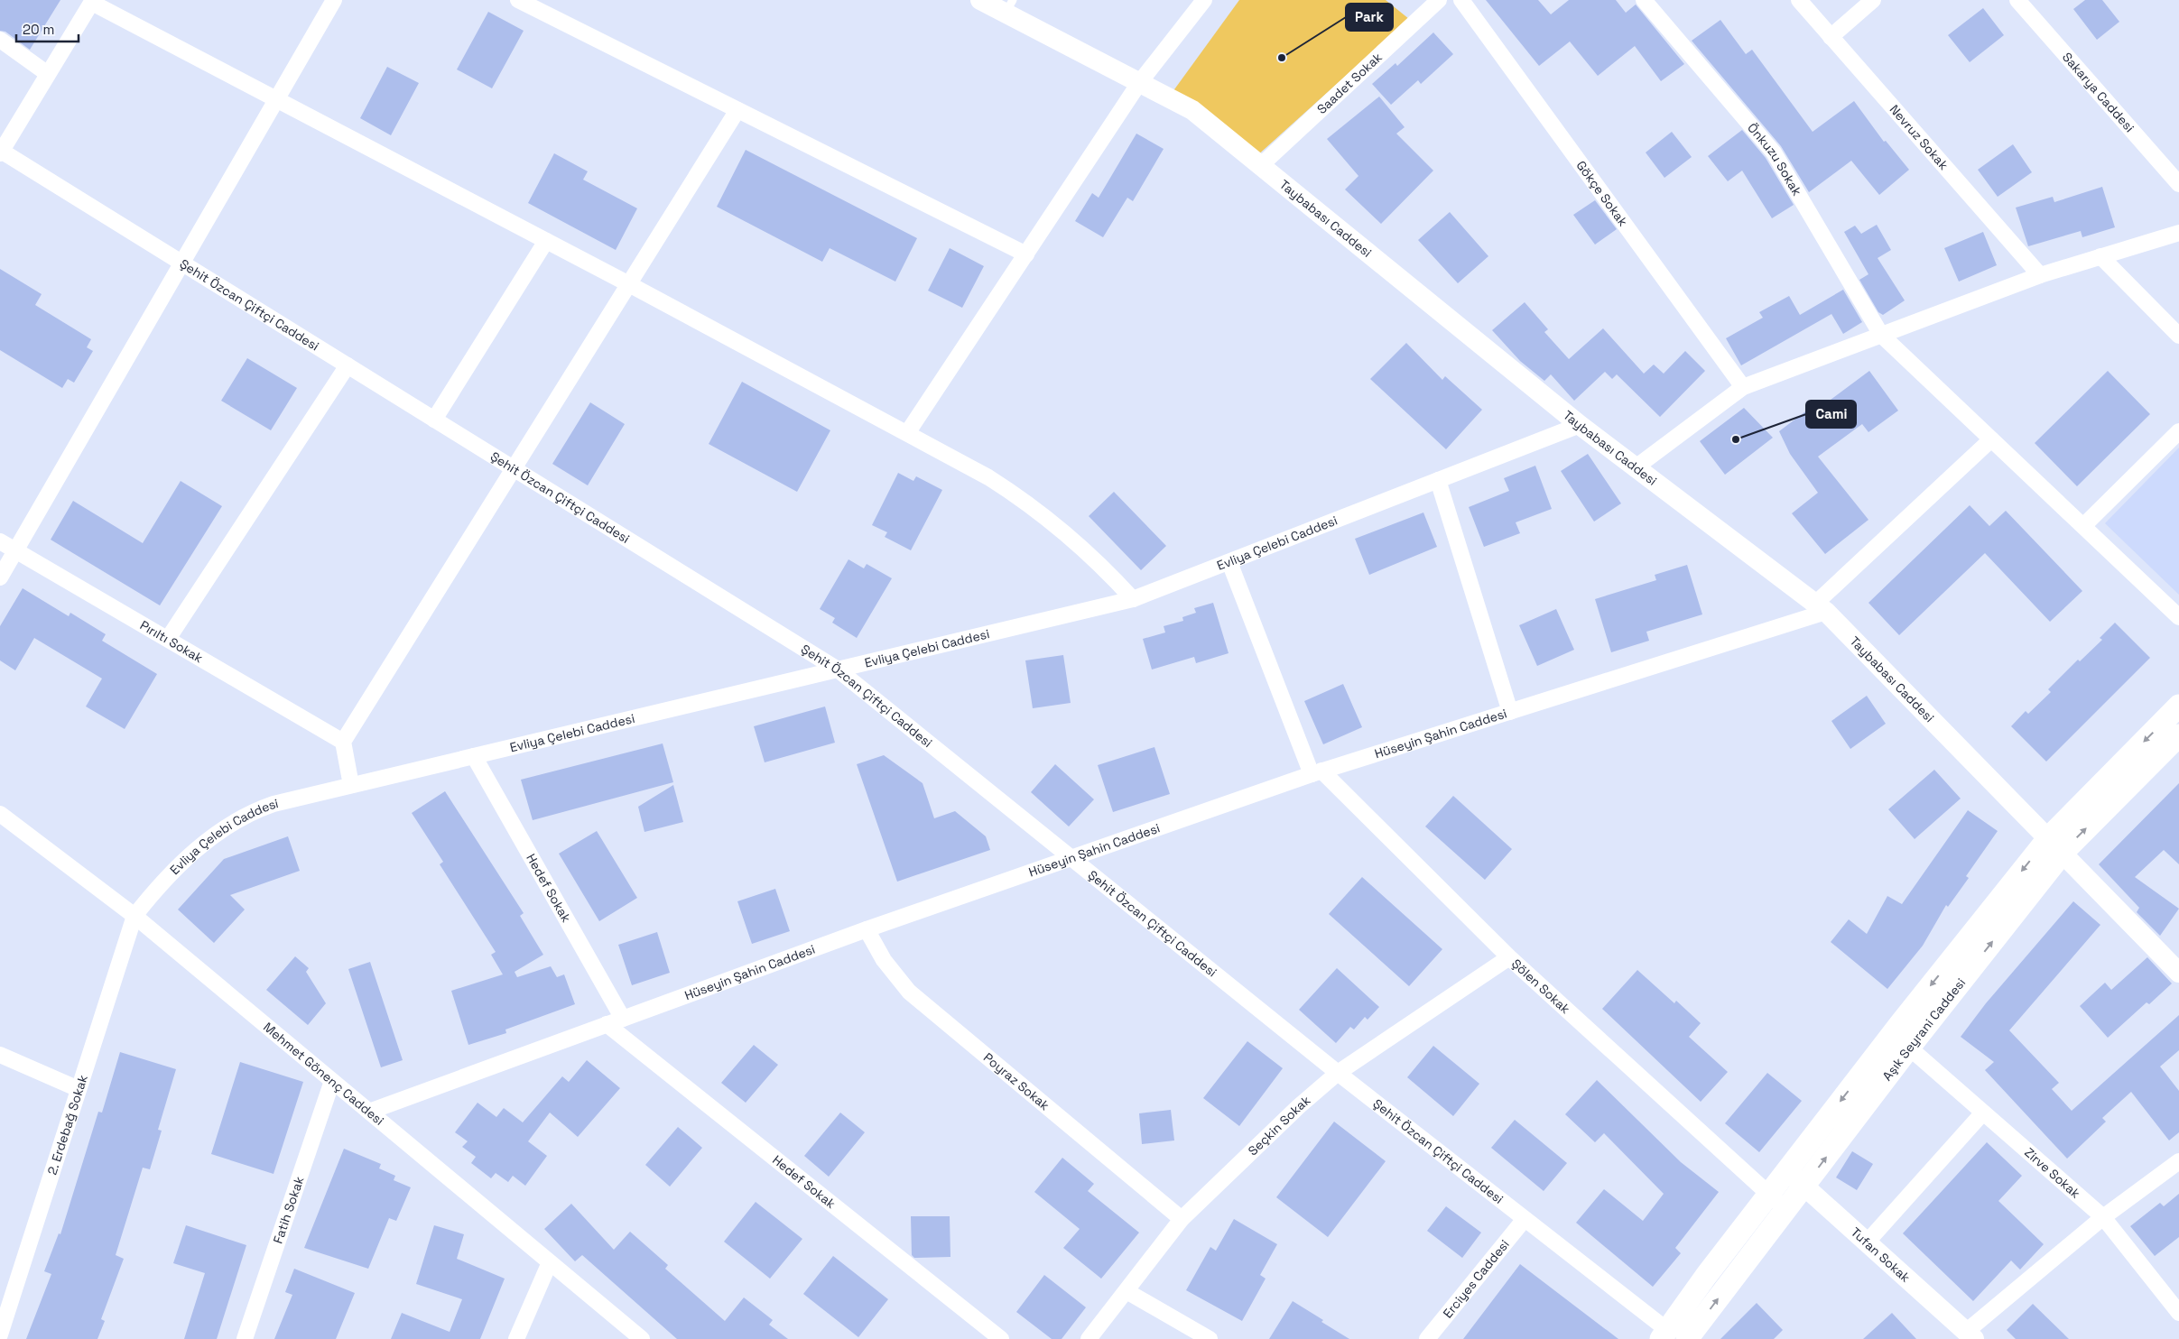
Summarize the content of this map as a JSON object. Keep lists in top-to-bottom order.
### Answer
{
  "streets": {
    "main road": ["Aşık Seyrani Caddesi"],
    "street": [
      "Saadet Sokak",
      "Sakarya Caddesi",
      "Nevruz Sokak",
      "Önkuzu Sokak",
      "Gökçe Sokak",
      "Taybabası Caddesi",
      "Şehit Özcan Çiftçi Caddesi",
      "Evliya Çelebi Caddesi",
      "Pırıltı Sokak",
      "Hüseyin Şahin Caddesi",
      "Hedef Sokak",
      "Şölen Sokak",
      "Mehmet Gönenç Caddesi",
      "Poyraz Sokak",
      "2. Erdebağ Sokak",
      "Seçkin Sokak",
      "Zirve Sokak",
      "Fatih Sokak",
      "Tufan Sokak",
      "Erciyes Caddesi"
    ]
  },
  "crossings": [
    ["Saadet Sokak", "Taybabası Caddesi"],
    ["Taybabası Caddesi", "Evliya Çelebi Caddesi"],
    ["Taybabası Caddesi", "Hüseyin Şahin Caddesi"],
    ["Taybabası Caddesi", "Aşık Seyrani Caddesi"],
    ["Şehit Özcan Çiftçi Caddesi", "Evliya Çelebi Caddesi"],
    ["Şehit Özcan Çiftçi Caddesi", "Hüseyin Şahin Caddesi"],
    ["Şehit Özcan Çiftçi Caddesi", "Aşık Seyrani Caddesi"],
    ["Şehit Özcan Çiftçi Caddesi", "Seçkin Sokak"],
    ["Şehit Özcan Çiftçi Caddesi", "Erciyes Caddesi"],
    ["Evliya Çelebi Caddesi", "Hedef Sokak"],
    ["Evliya Çelebi Caddesi", "Mehmet Gönenç Caddesi"],
    ["Evliya Çelebi Caddesi", "2. Erdebağ Sokak"],
    ["Hüseyin Şahin Caddesi", "Hedef Sokak"],
    ["Hüseyin Şahin Caddesi", "Şölen Sokak"],
    ["Hüseyin Şahin Caddesi", "Mehmet Gönenç Caddesi"],
    ["Hüseyin Şahin Caddesi", "Poyraz Sokak"],
    ["Şölen Sokak", "Aşık Seyrani Caddesi"],
    ["Şölen Sokak", "Seçkin Sokak"],
    ["Aşık Seyrani Caddesi", "Zirve Sokak"],
    ["Aşık Seyrani Caddesi", "Tufan Sokak"],
    ["Mehmet Gönenç Caddesi", "2. Erdebağ Sokak"],
    ["Mehmet Gönenç Caddesi", "Fatih Sokak"],
    ["Poyraz Sokak", "Seçkin Sokak"]
  ],
  "places": ["Park", "Cami"],
  "scale_bar": "20 m"
}
